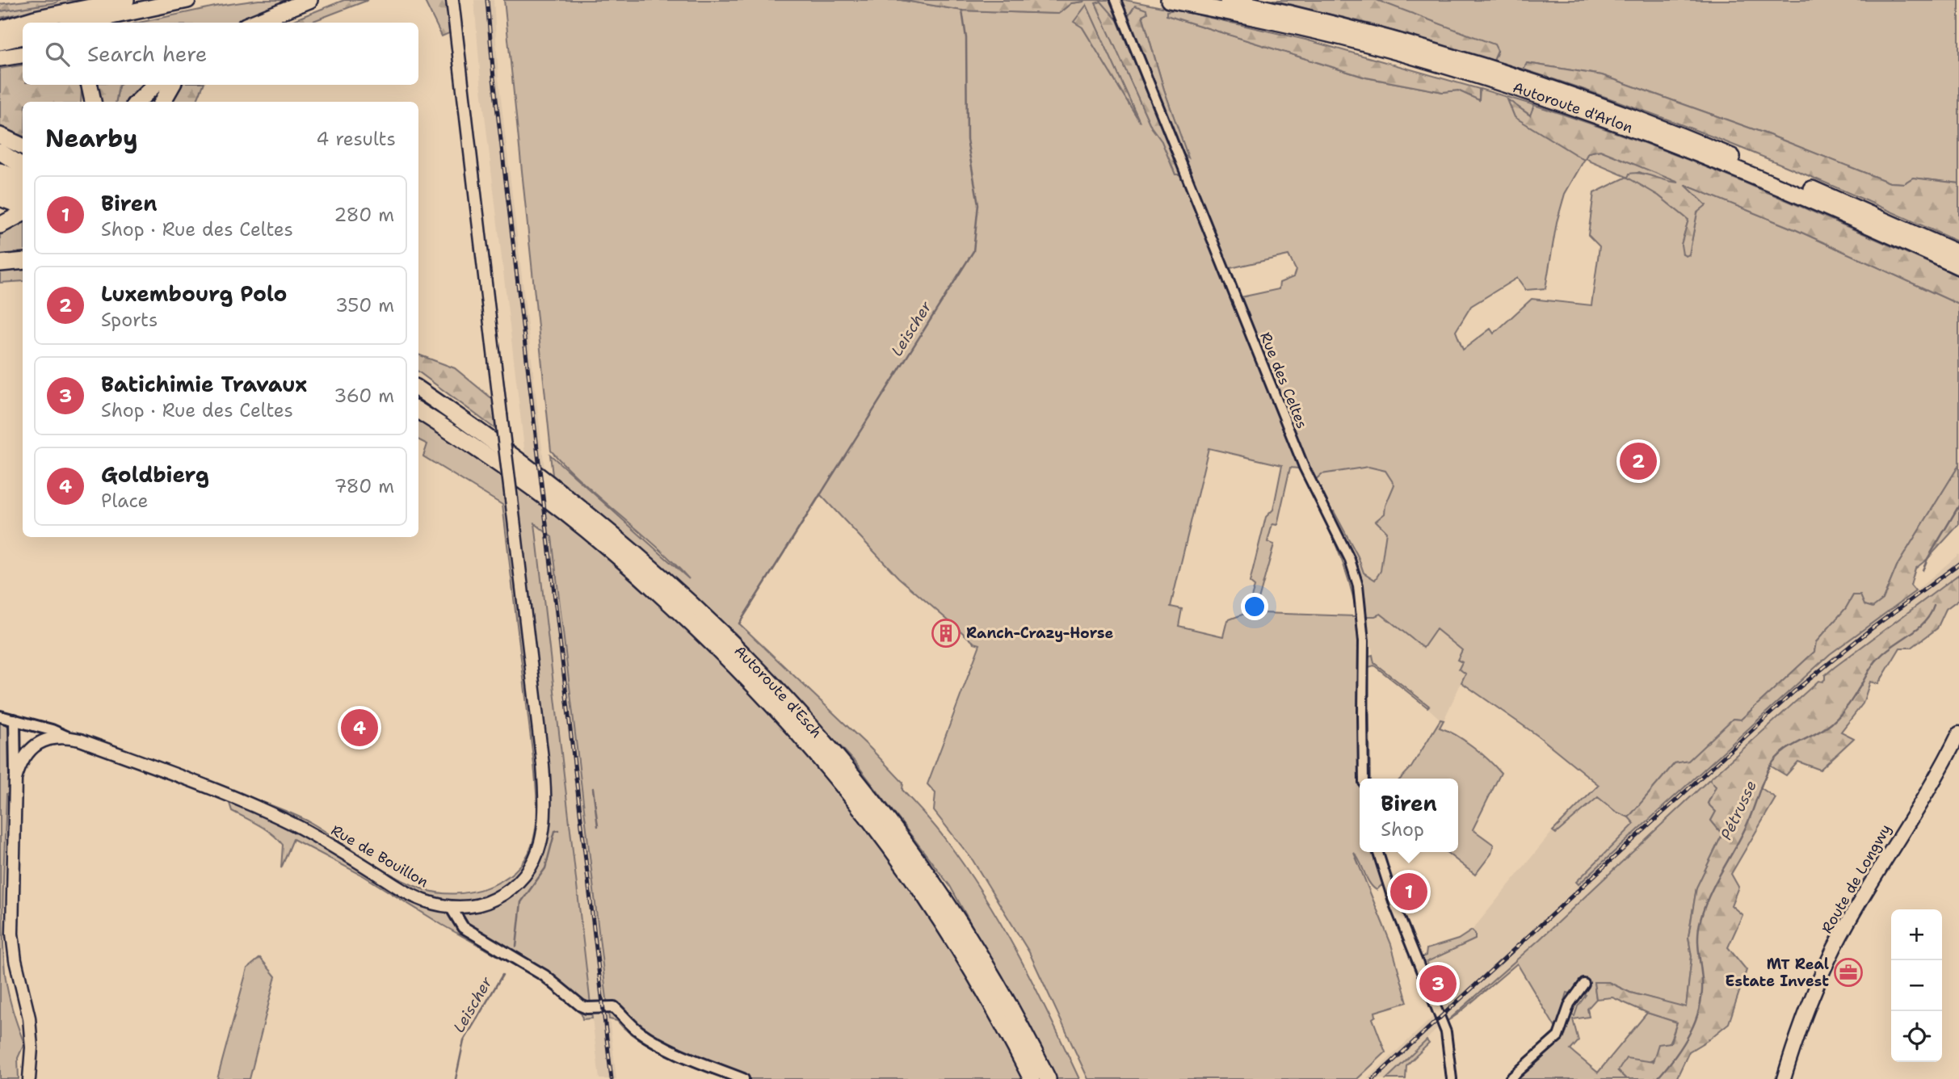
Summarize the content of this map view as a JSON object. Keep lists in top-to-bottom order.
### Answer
{
  "streets": {
    "highway": ["Autoroute d'Arlon", "Autoroute d'Esch"],
    "main road": ["Rue de Bouillon", "Route de Longwy"],
    "street": ["Rue des Celtes"]
  },
  "water": ["Leischer", "Pétrusse"],
  "places": {
    "building": ["Ranch-Crazy-Horse"],
    "office": ["MT Real Estate Invest"]
  },
  "page": {
    "search": "Search here",
    "heading": ["Nearby", "4 results"],
    "list": [
      {
        "mark": "1",
        "name": "Biren",
        "note": "Shop · Rue des Celtes",
        "value": "280 m"
      },
      {
        "mark": "2",
        "name": "Luxembourg Polo",
        "note": "Sports",
        "value": "350 m"
      },
      {
        "mark": "3",
        "name": "Batichimie Travaux",
        "note": "Shop · Rue des Celtes",
        "value": "360 m"
      },
      {
        "mark": "4",
        "name": "Goldbierg",
        "note": "Place",
        "value": "780 m"
      }
    ],
    "pins": [
      "2",
      "4",
      "1",
      "3"
    ],
    "popup": ["Biren", "Shop"],
    "map_buttons": ["+", "−"]
  }
}
